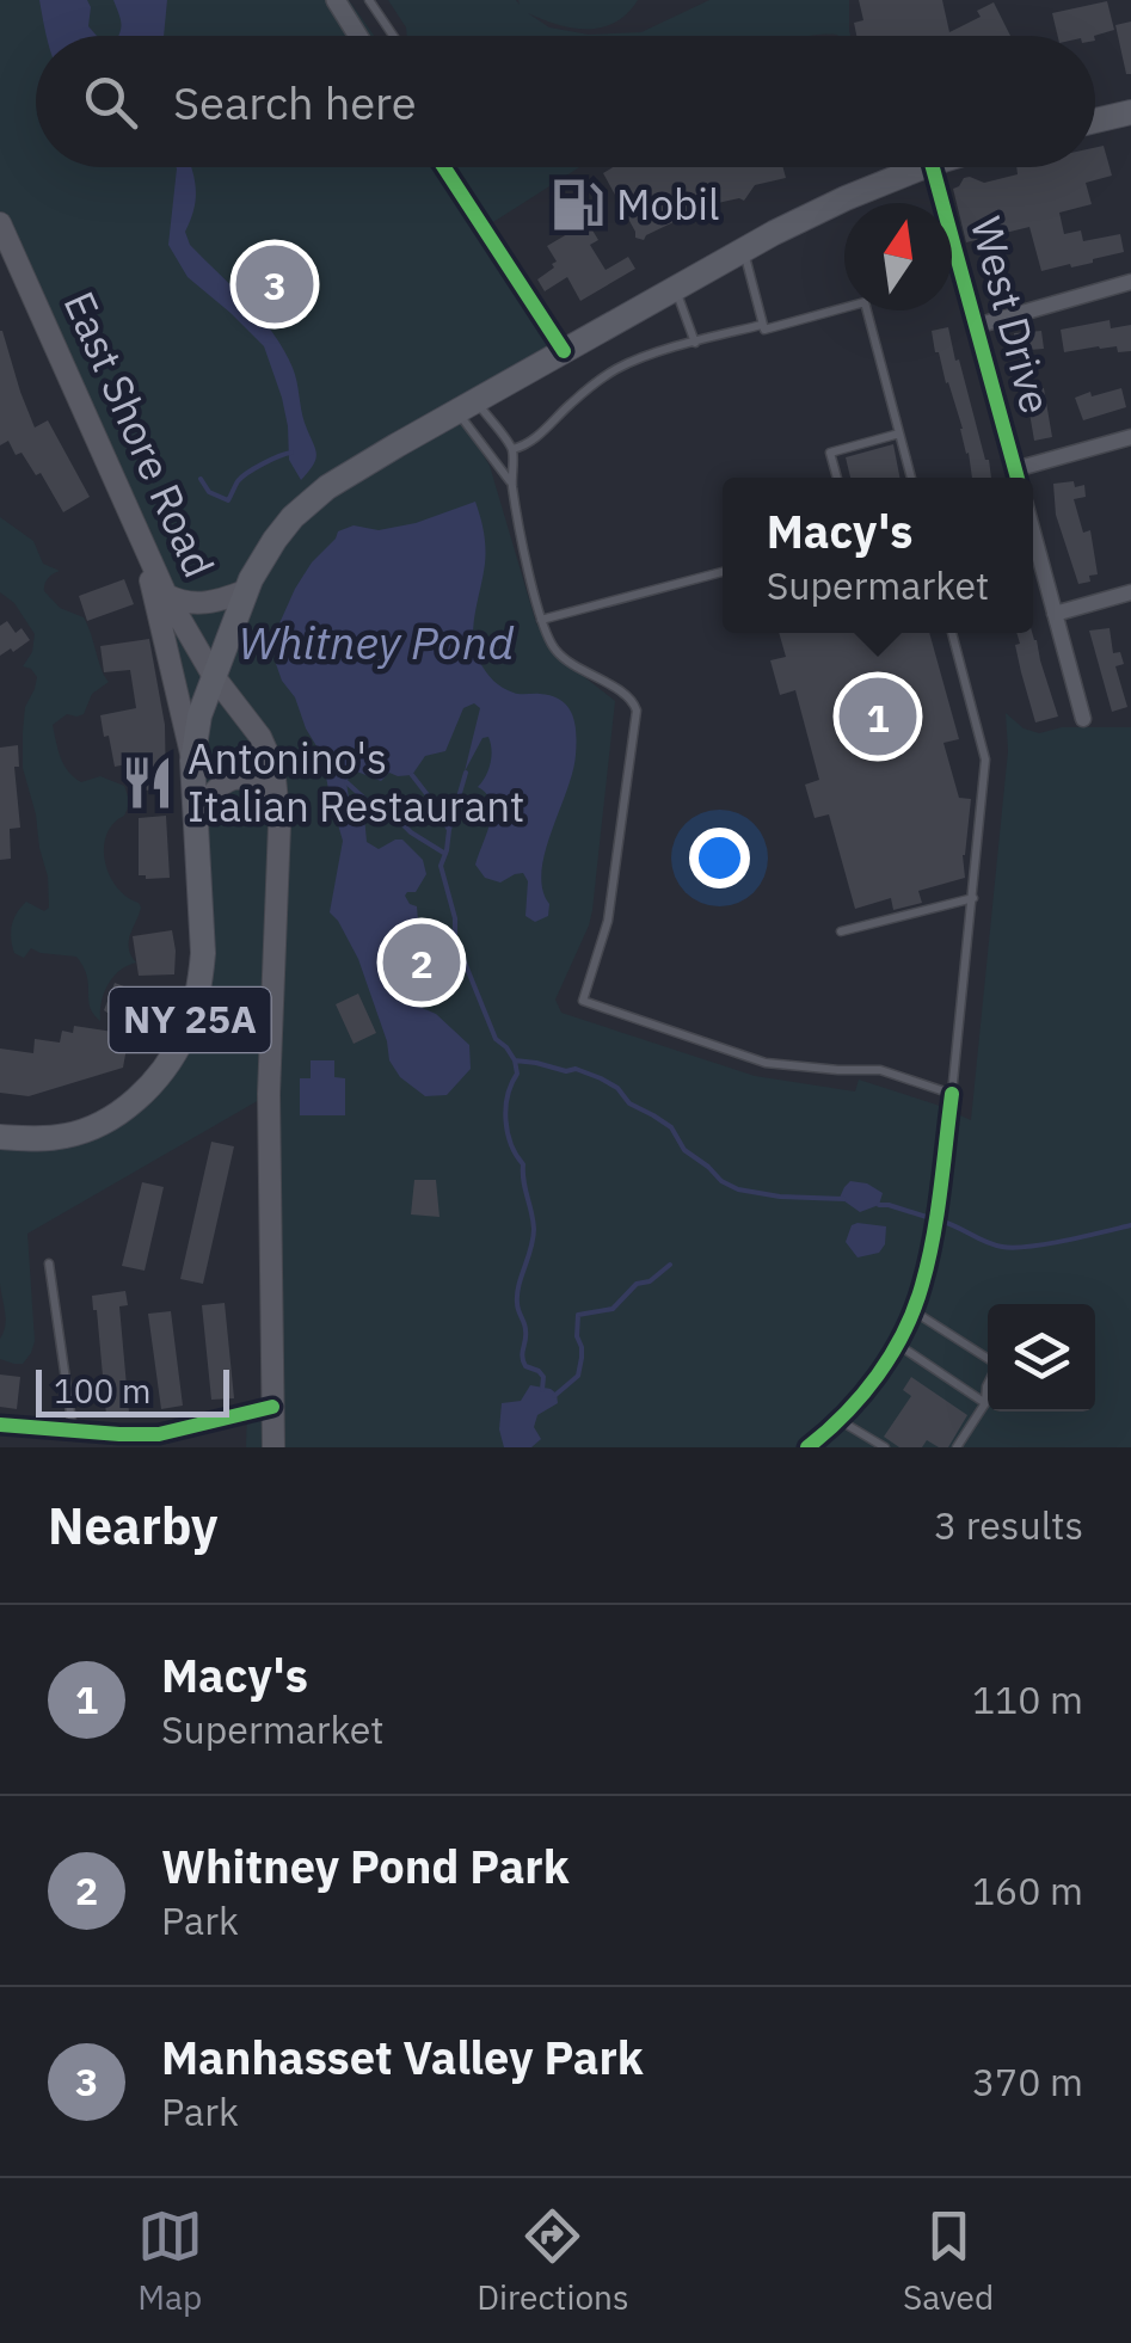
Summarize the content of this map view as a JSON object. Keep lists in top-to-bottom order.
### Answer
{
  "streets": {
    "main road": ["East Shore Road", "NY 25A"],
    "street": ["West Drive"]
  },
  "crossings": [
    ["East Shore Road", "NY 25A"]
  ],
  "water": ["Whitney Pond"],
  "places": {
    "fuel station": ["Mobil"],
    "restaurant": ["Antonino's Italian Restaurant"]
  },
  "scale_bar": "100 m",
  "north": "top",
  "page": {
    "search": "Search here",
    "pins": ["3", "1", "2"],
    "popup": ["Macy's", "Supermarket"],
    "scale": "100 m",
    "heading": ["Nearby", "3 results"],
    "list": [
      {
        "mark": "1",
        "name": "Macy's",
        "note": "Supermarket",
        "value": "110 m"
      },
      {
        "mark": "2",
        "name": "Whitney Pond Park",
        "note": "Park",
        "value": "160 m"
      },
      {
        "mark": "3",
        "name": "Manhasset Valley Park",
        "note": "Park",
        "value": "370 m"
      }
    ],
    "nav": ["Map", "Directions", "Saved"]
  }
}
